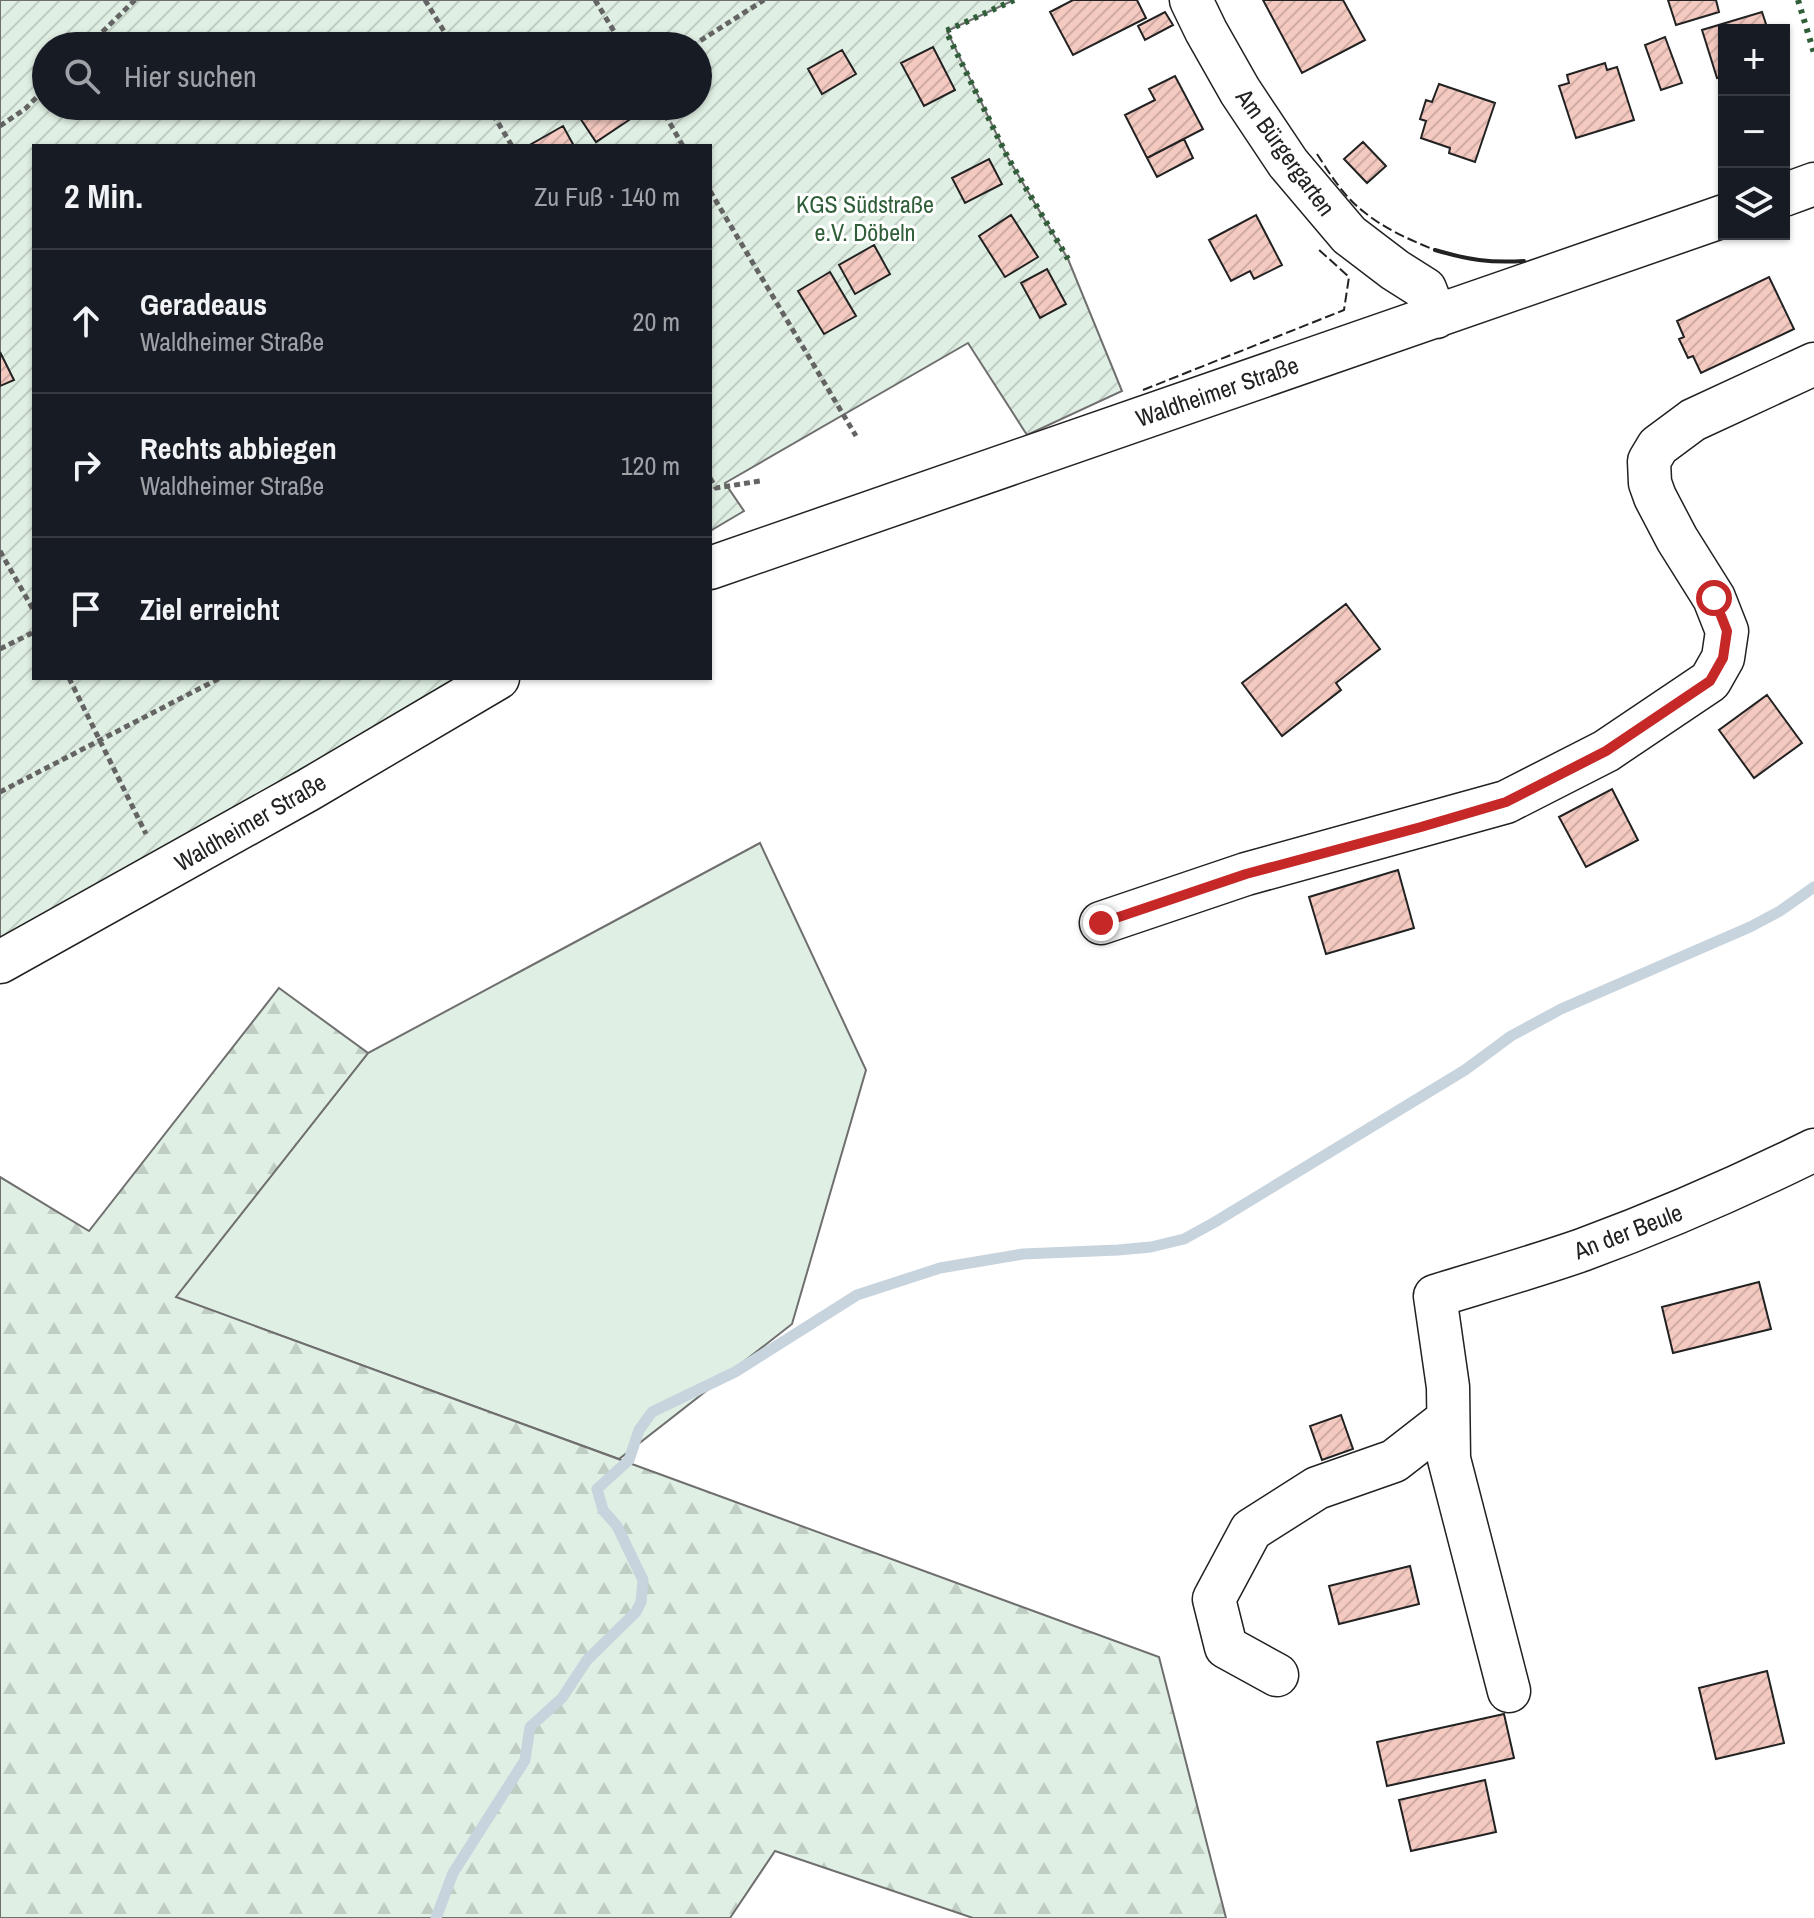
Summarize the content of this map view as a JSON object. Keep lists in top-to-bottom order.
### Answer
{
  "streets": {
    "street": ["Am Bürgergarten", "Waldheimer Straße", "An der Beule"]
  },
  "crossings": [
    ["Am Bürgergarten", "Waldheimer Straße"]
  ],
  "parks": ["KGS Südstraße e.V. Döbeln"],
  "page": {
    "map_buttons": ["+", "−"],
    "search": "Hier suchen",
    "heading": ["2 Min.", "Zu Fuß · 140 m"],
    "list": [
      ["Geradeaus", "Waldheimer Straße", "20 m"],
      ["Rechts abbiegen", "Waldheimer Straße", "120 m"],
      "Ziel erreicht"
    ]
  }
}
